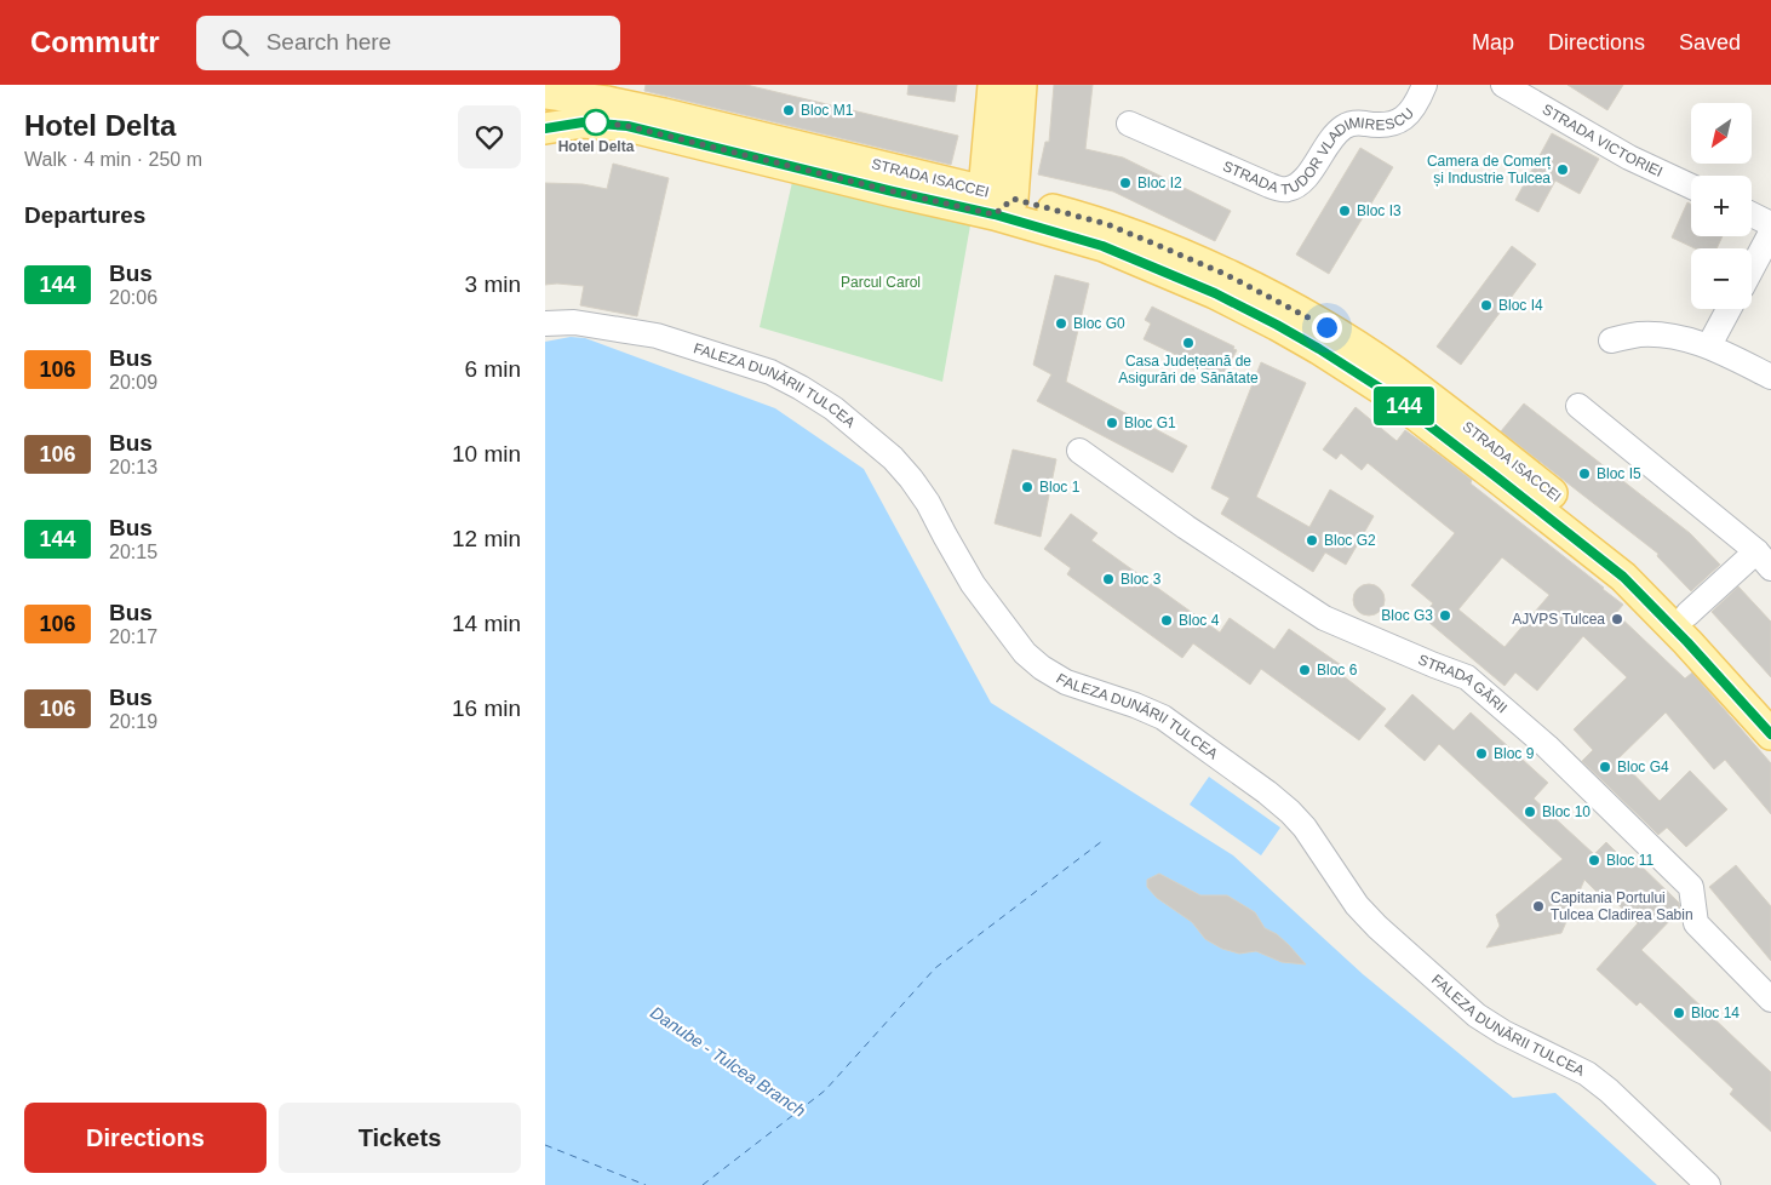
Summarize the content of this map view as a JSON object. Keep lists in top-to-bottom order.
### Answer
{
  "streets": {
    "main road": ["STRADA ISACCEI"],
    "street": [
      "STRADA TUDOR VLADIMIRESCU",
      "STRADA VICTORIEI",
      "FALEZA DUNĂRII TULCEA",
      "STRADA GĂRII"
    ]
  },
  "water": ["Danube - Tulcea Branch"],
  "parks": ["Parcul Carol"],
  "places": [
    "Bloc M1",
    "Hotel Delta",
    "Camera de Comerț și Industrie Tulcea",
    "Bloc I2",
    "Bloc I3",
    "Bloc I4",
    "Bloc G0",
    "Casa Județeană de Asigurări de Sănătate",
    "Bloc G1",
    "Bloc I5",
    "Bloc 1",
    "Bloc G2",
    "Bloc 3",
    "Bloc G3",
    "AJVPS Tulcea",
    "Bloc 4",
    "Bloc 6",
    "Bloc 9",
    "Bloc G4",
    "Bloc 10",
    "Bloc 11",
    "Capitania Portului Tulcea Cladirea Sabin",
    "Bloc 14"
  ],
  "lines": ["bus line 144"],
  "north": "bottom left",
  "page": {
    "header": "Commutr",
    "search": "Search here",
    "nav": ["Map", "Directions", "Saved"],
    "heading": [
      ["Hotel Delta", "Walk · 4 min · 250 m"],
      "Departures"
    ],
    "on_map": "144",
    "map_buttons": ["+", "−"],
    "list": [
      {
        "mark": "144",
        "name": "Bus",
        "note": "20:06",
        "value": "3 min"
      },
      {
        "mark": "106",
        "name": "Bus",
        "note": "20:09",
        "value": "6 min"
      },
      {
        "mark": "106",
        "name": "Bus",
        "note": "20:13",
        "value": "10 min"
      },
      {
        "mark": "144",
        "name": "Bus",
        "note": "20:15",
        "value": "12 min"
      },
      {
        "mark": "106",
        "name": "Bus",
        "note": "20:17",
        "value": "14 min"
      },
      {
        "mark": "106",
        "name": "Bus",
        "note": "20:19",
        "value": "16 min"
      }
    ],
    "buttons": ["Directions", "Tickets"]
  }
}
